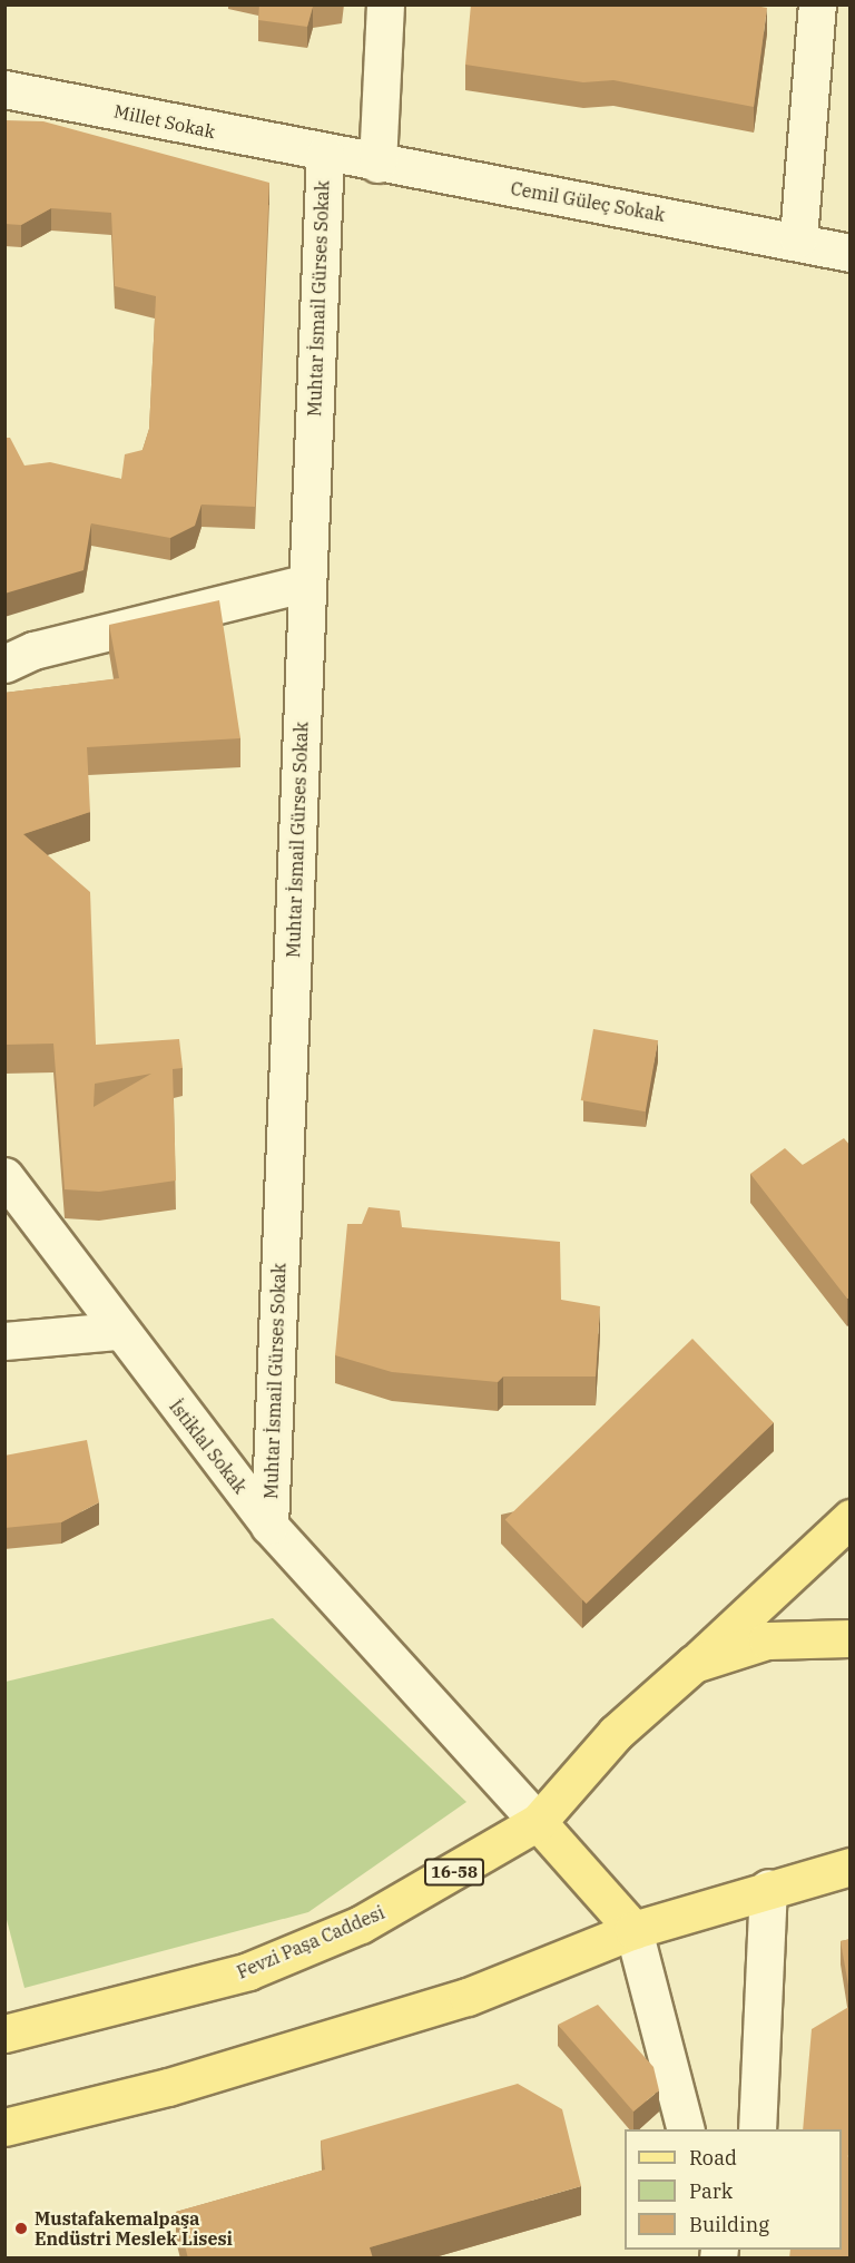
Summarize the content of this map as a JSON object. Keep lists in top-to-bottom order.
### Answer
{
  "streets": {
    "main road": ["16-58", "Fevzi Paşa Caddesi"],
    "street": [
      "Millet Sokak",
      "Cemil Güleç Sokak",
      "Muhtar İsmail Gürses Sokak",
      "İstiklal Sokak"
    ]
  },
  "crossings": [
    ["Millet Sokak", "Cemil Güleç Sokak"],
    ["Millet Sokak", "Muhtar İsmail Gürses Sokak"],
    ["Cemil Güleç Sokak", "Muhtar İsmail Gürses Sokak"],
    ["Muhtar İsmail Gürses Sokak", "İstiklal Sokak"],
    ["İstiklal Sokak", "Fevzi Paşa Caddesi"]
  ],
  "places": ["Mustafakemalpaşa Endüstri Meslek Lisesi"],
  "legend": ["Road", "Park", "Building"]
}
